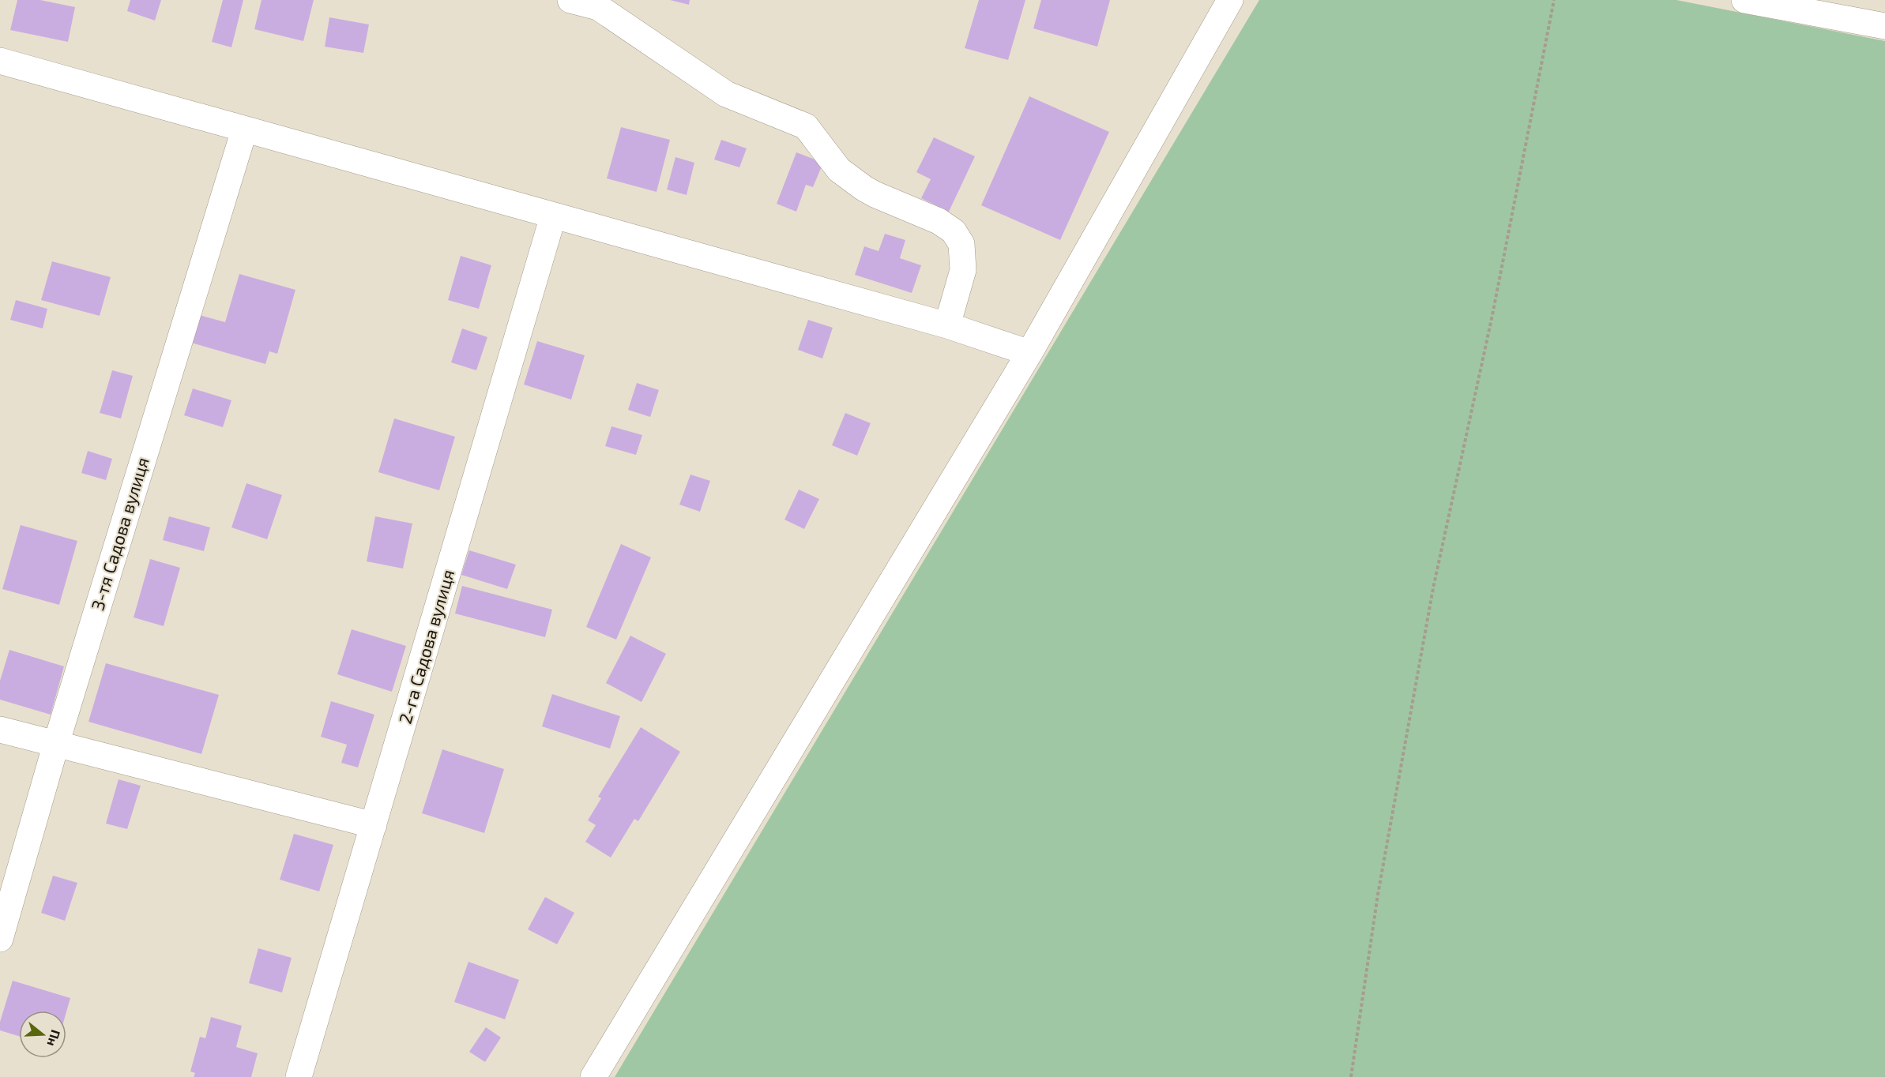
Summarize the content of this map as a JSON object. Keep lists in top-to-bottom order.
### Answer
{
  "streets": {
    "street": ["3-тя Садова вулиця", "2-га Садова вулиця"]
  },
  "north": "right"
}
